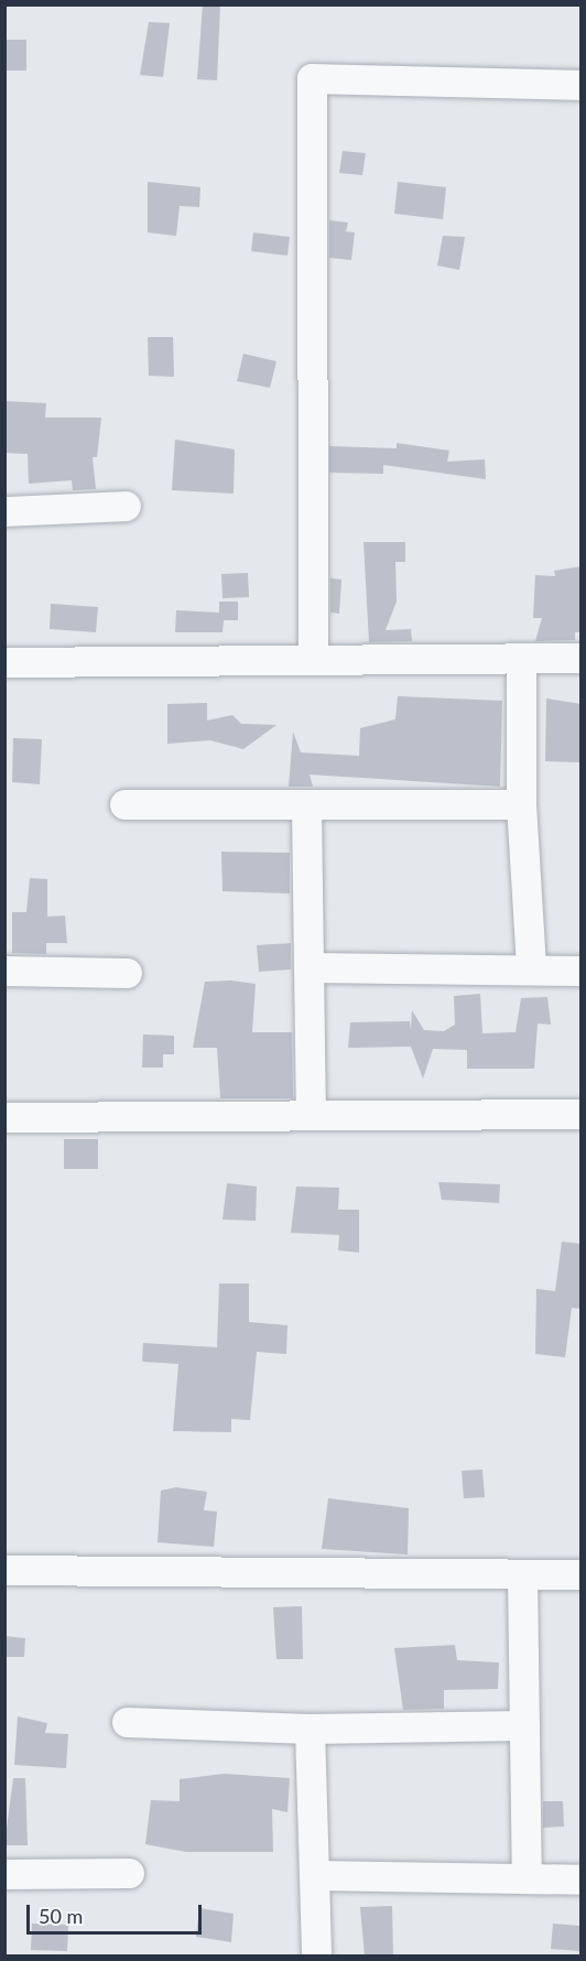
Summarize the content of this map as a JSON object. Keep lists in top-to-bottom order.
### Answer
{
  "scale_bar": "50 m"
}
